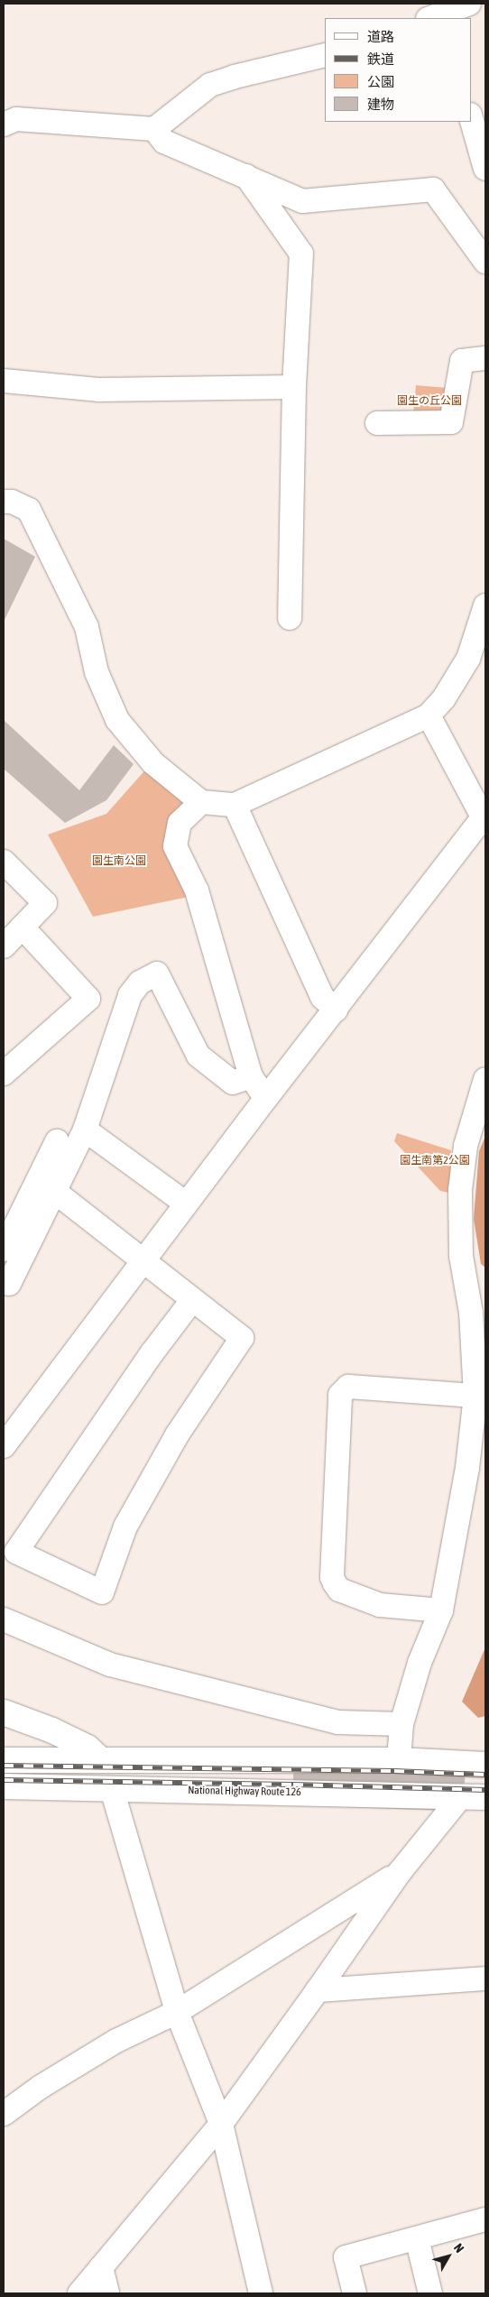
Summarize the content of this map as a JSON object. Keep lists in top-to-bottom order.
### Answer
{
  "streets": {
    "highway": ["National Highway Route 126"]
  },
  "parks": ["園生の丘公園", "園生南公園", "園生南第2公園"],
  "legend": [
    "道路",
    "鉄道",
    "公園",
    "建物"
  ],
  "north": "top right"
}
